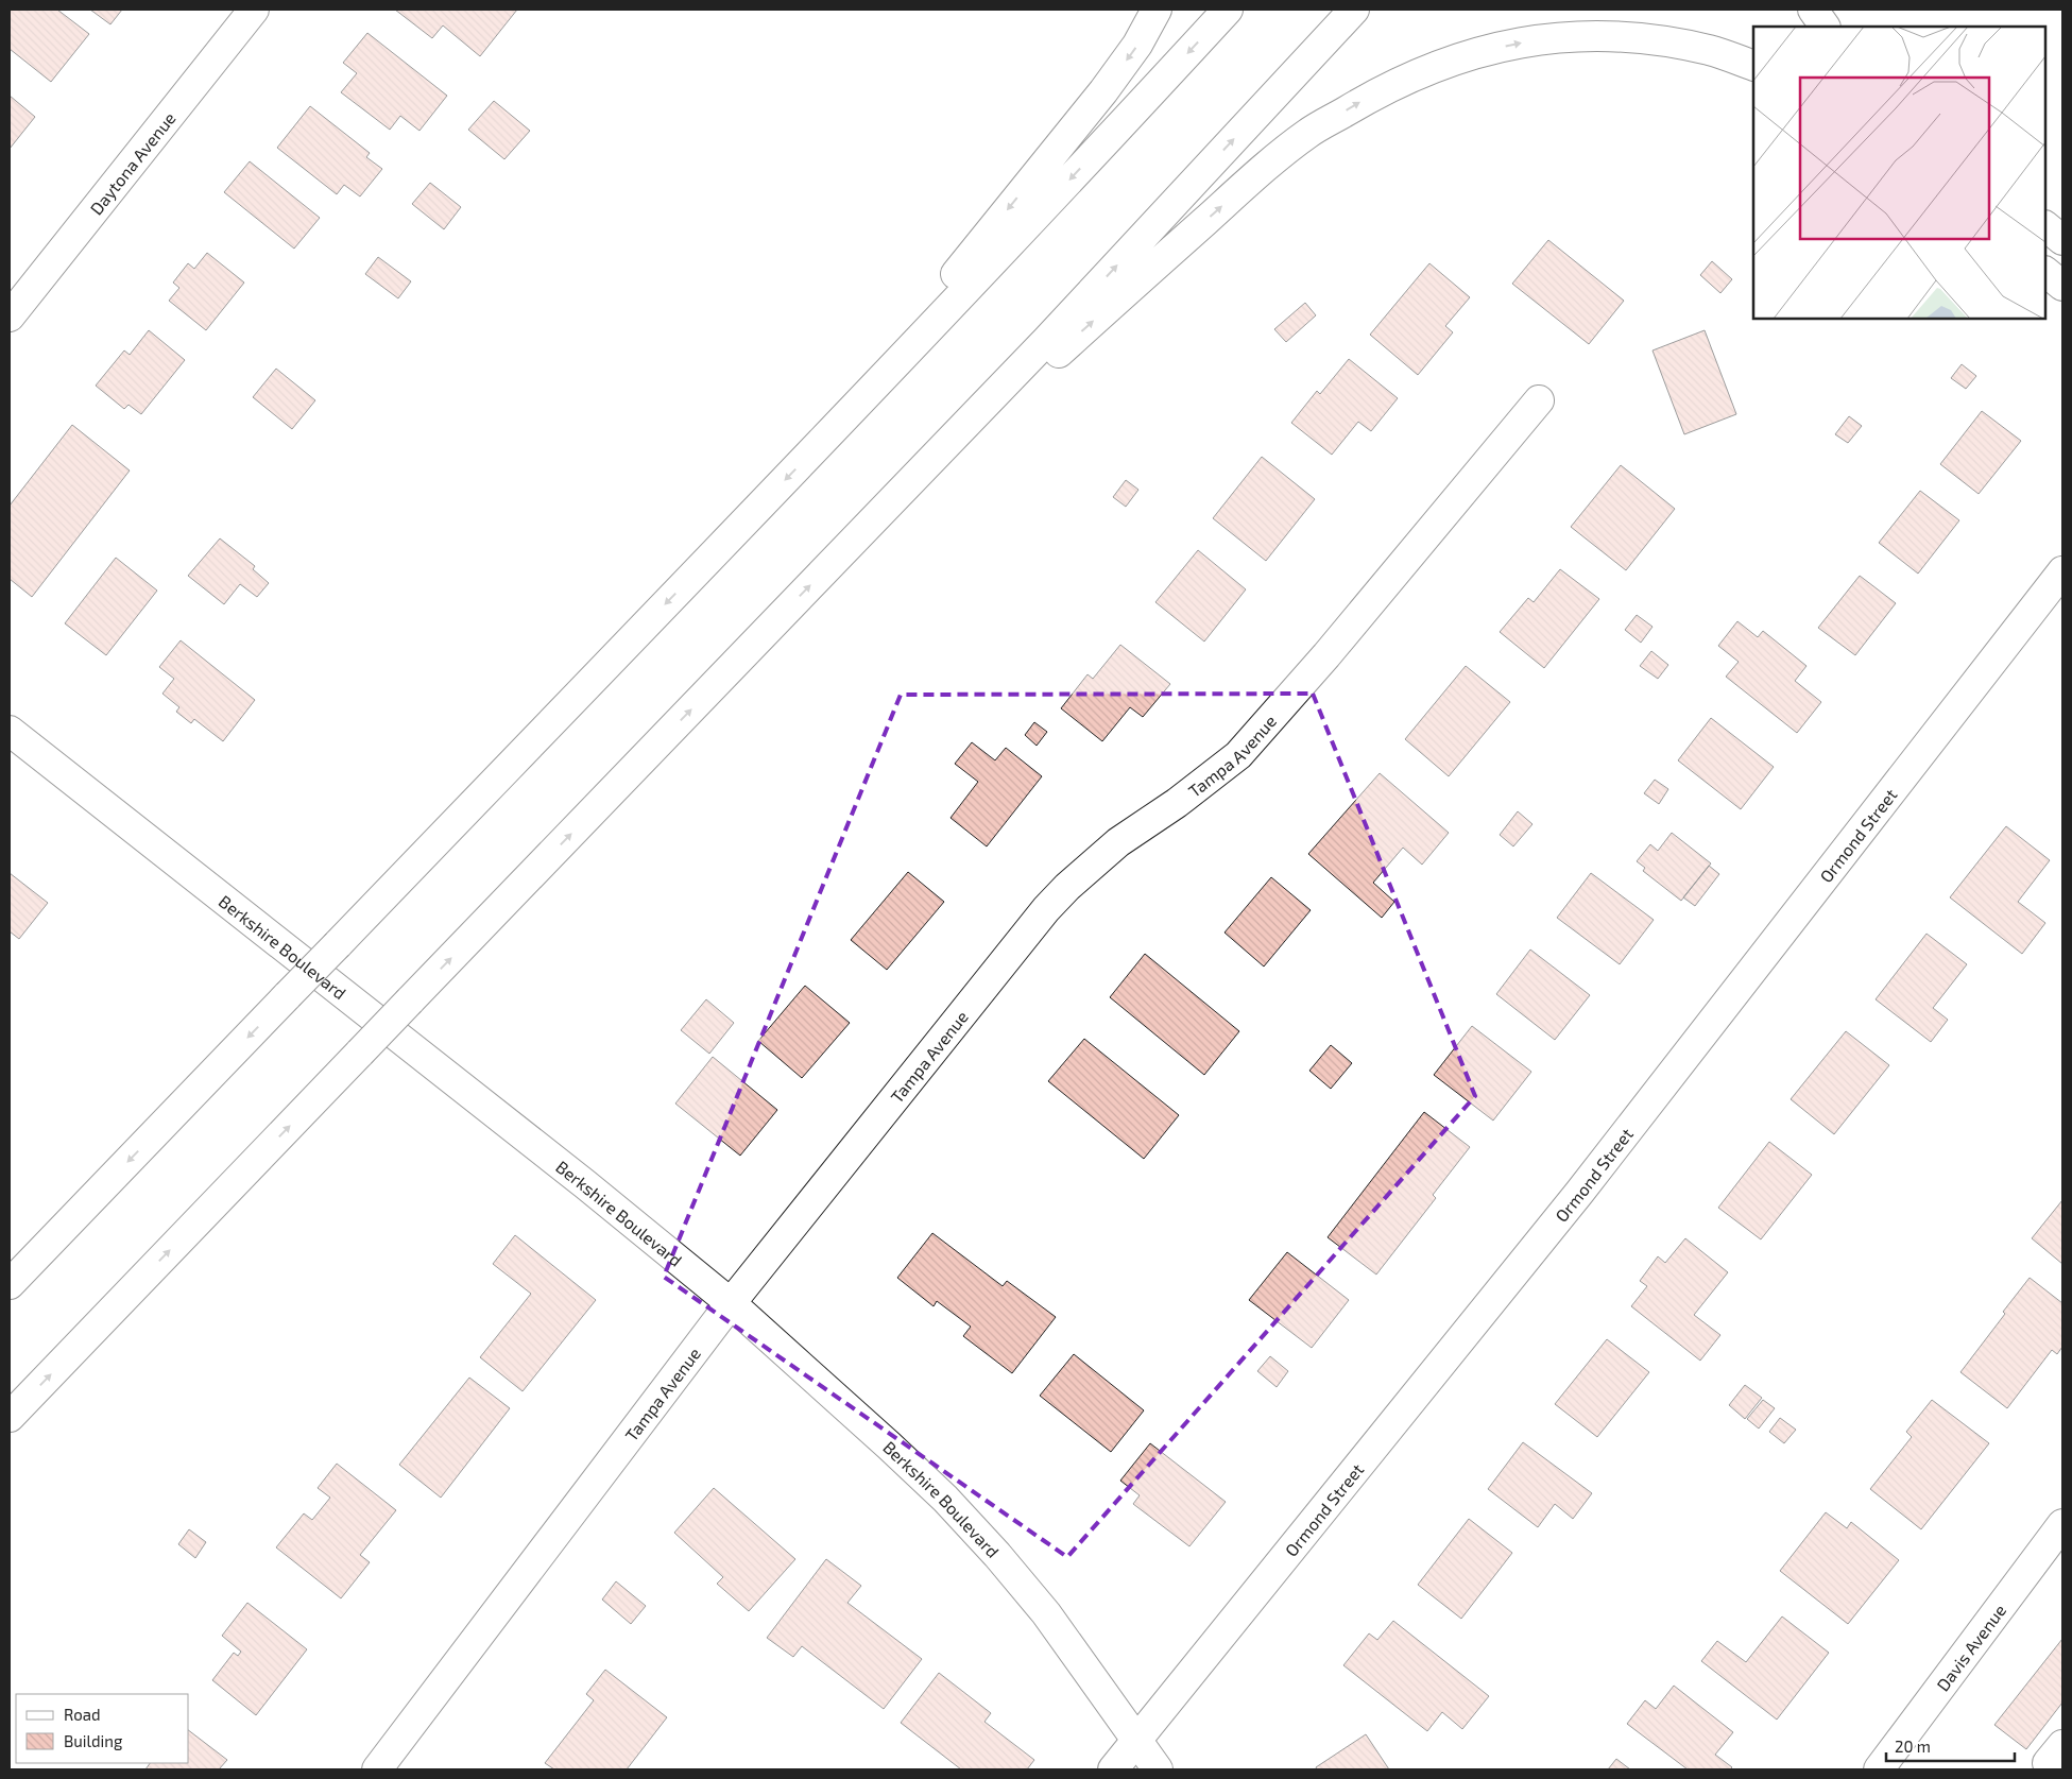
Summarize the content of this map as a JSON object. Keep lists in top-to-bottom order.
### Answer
{
  "streets": {
    "main road": [
      "Daytona Avenue",
      "Tampa Avenue",
      "Ormond Street",
      "Berkshire Boulevard",
      "Davis Avenue"
    ]
  },
  "crossings": [
    ["Tampa Avenue", "Berkshire Boulevard"],
    ["Ormond Street", "Berkshire Boulevard"]
  ],
  "legend": ["Road", "Building"],
  "scale_bar": "20 m"
}
